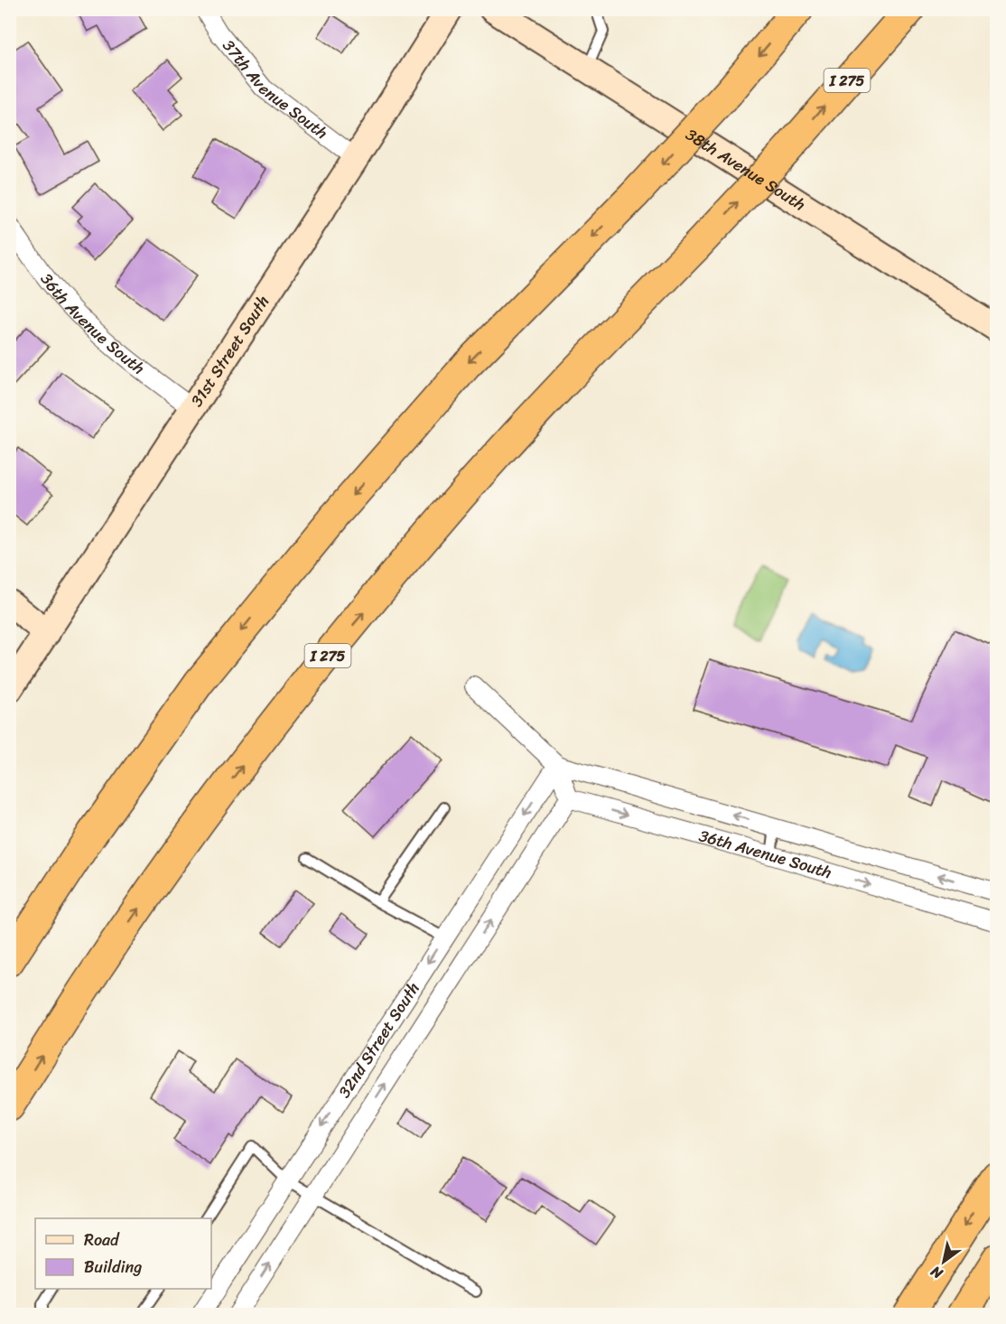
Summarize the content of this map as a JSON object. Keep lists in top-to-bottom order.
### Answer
{
  "streets": {
    "highway": ["I 275"],
    "street": [
      "37th Avenue South",
      "38th Avenue South",
      "36th Avenue South",
      "31st Street South",
      "32nd Street South"
    ]
  },
  "crossings": [
    ["37th Avenue South", "31st Street South"],
    ["36th Avenue South", "31st Street South"],
    ["36th Avenue South", "32nd Street South"]
  ],
  "legend": ["Road", "Building"],
  "north": "bottom left"
}
